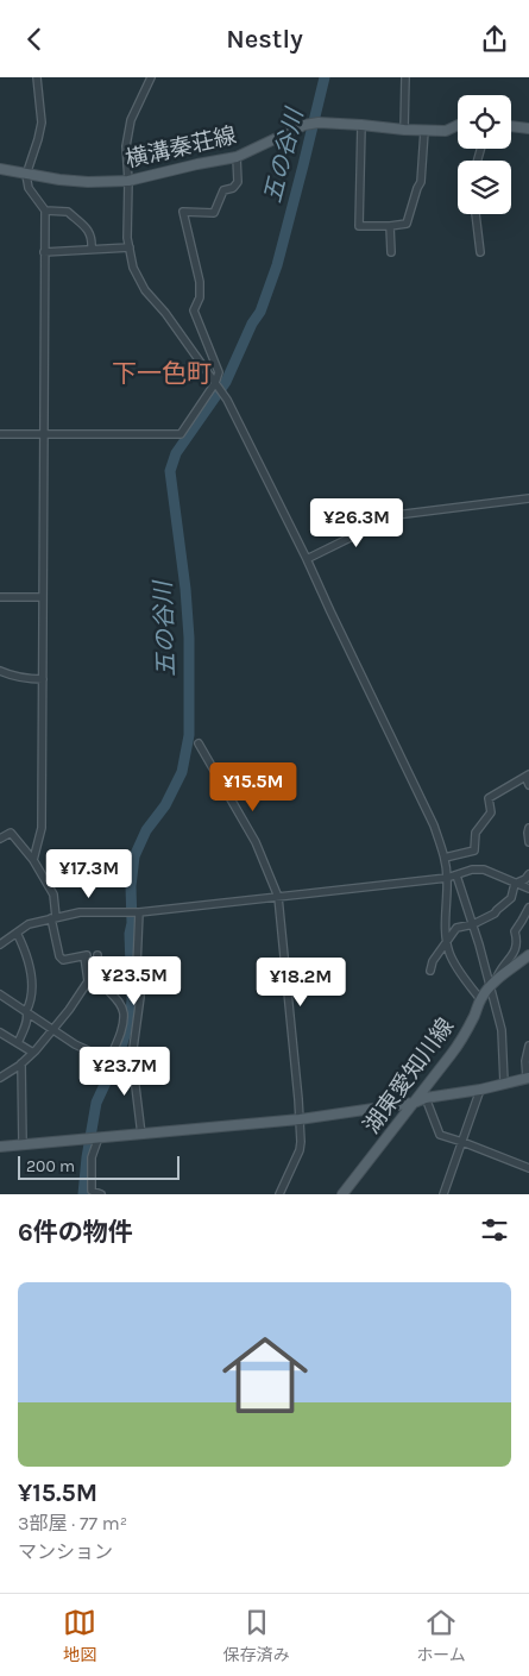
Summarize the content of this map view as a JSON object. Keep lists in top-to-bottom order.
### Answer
{
  "streets": {
    "main road": ["横溝秦荘線", "湖東愛知川線"]
  },
  "districts": ["下一色町"],
  "water": ["五の谷川"],
  "scale_bar": "200 m",
  "page": {
    "header": "Nestly",
    "price": [
      "¥26.3M",
      "¥15.5M",
      "¥17.3M",
      "¥23.5M",
      "¥18.2M",
      "¥23.7M"
    ],
    "scale": "200 m",
    "heading": "6件の物件",
    "list": [
      {
        "name": "¥15.5M",
        "note": "3部屋 · 77 m² · マンション"
      }
    ],
    "tabs": ["地図", "保存済み", "ホーム"]
  }
}
